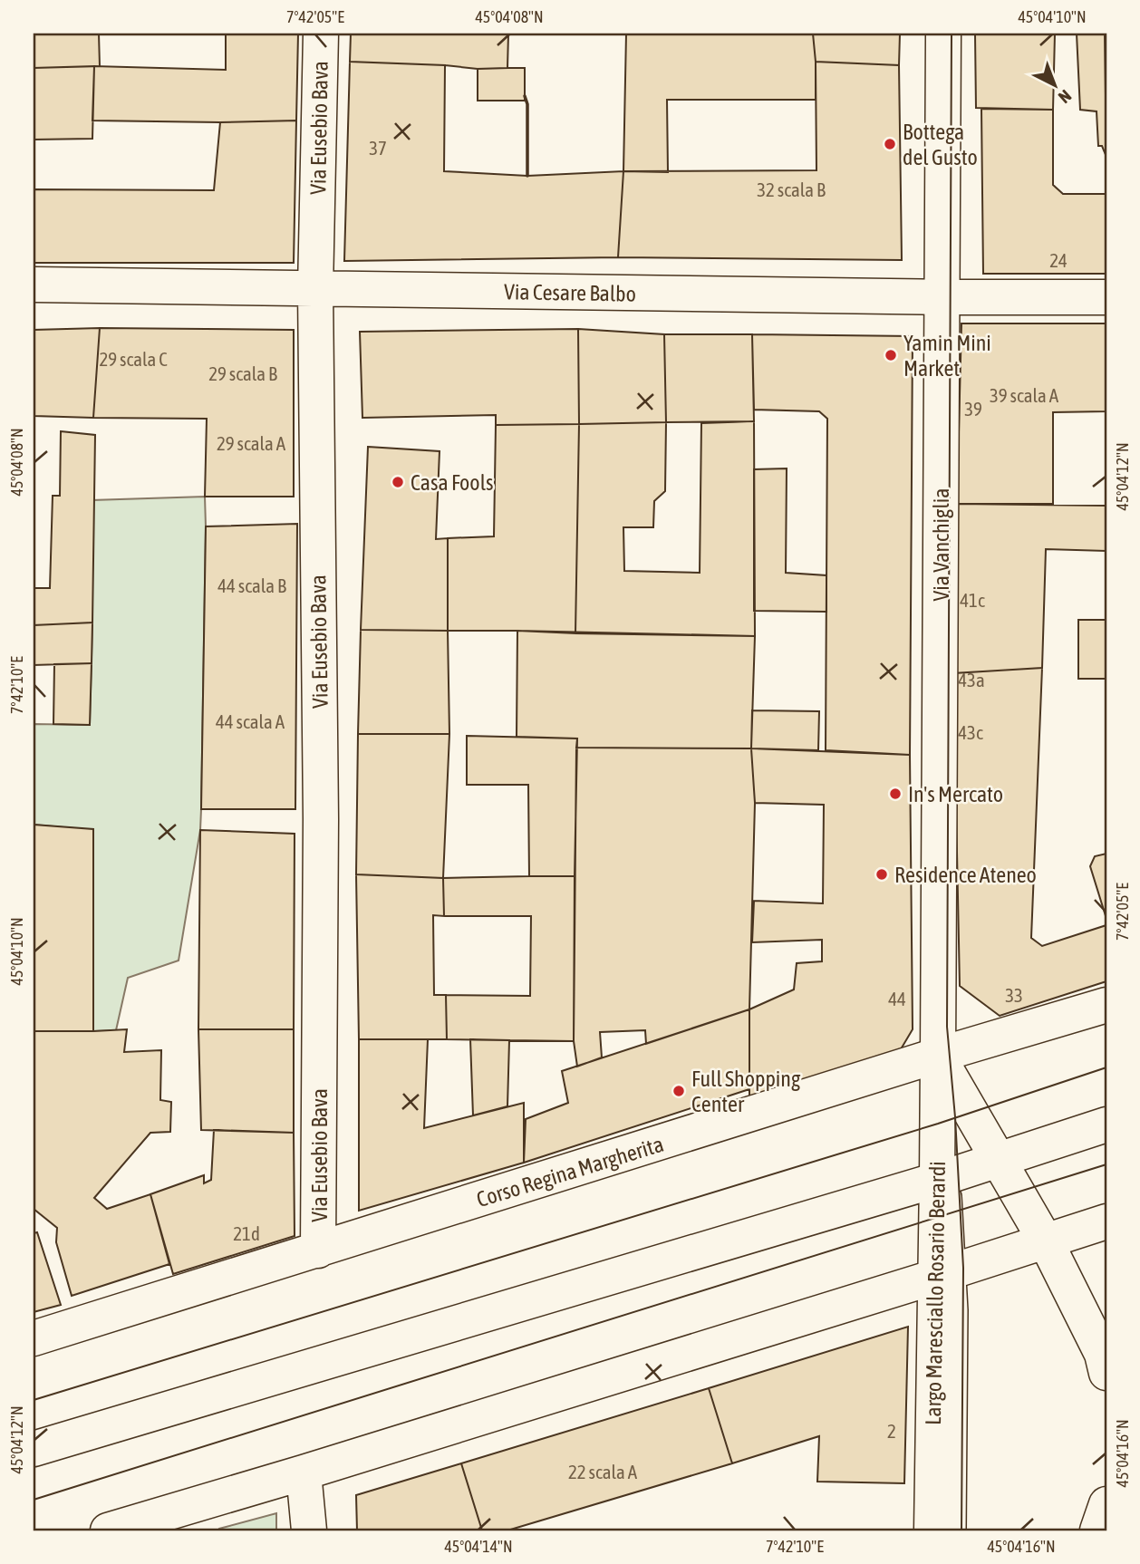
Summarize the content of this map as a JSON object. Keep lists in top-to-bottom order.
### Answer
{
  "streets": {
    "street": [
      "Via Eusebio Bava",
      "Via Cesare Balbo",
      "Via Vanchiglia",
      "Corso Regina Margherita",
      "Largo Maresciallo Rosario Berardi"
    ]
  },
  "crossings": [
    ["Via Eusebio Bava", "Via Cesare Balbo"],
    ["Via Eusebio Bava", "Corso Regina Margherita"],
    ["Via Cesare Balbo", "Via Vanchiglia"],
    ["Via Vanchiglia", "Corso Regina Margherita"],
    ["Via Vanchiglia", "Largo Maresciallo Rosario Berardi"],
    ["Corso Regina Margherita", "Largo Maresciallo Rosario Berardi"]
  ],
  "places": [
    "Bottega del Gusto",
    "Yamin Mini Market",
    "Casa Fools",
    "In's Mercato",
    "Residence Ateneo",
    "Full Shopping Center"
  ],
  "house_numbers": [
    "37",
    "32 scala B",
    "24",
    "29 scala C",
    "29 scala B",
    "39 scala A",
    "39",
    "29 scala A",
    "44 scala B",
    "41c",
    "43a",
    "44 scala A",
    "43c",
    "33",
    "44",
    "21d",
    "2",
    "22 scala A"
  ],
  "north": "bottom right",
  "coordinates": [
    "7°42'05\"E",
    "45°04'08\"N",
    "45°04'10\"N",
    "45°04'12\"N",
    "7°42'10\"E",
    "45°04'16\"N",
    "45°04'14\"N"
  ]
}
